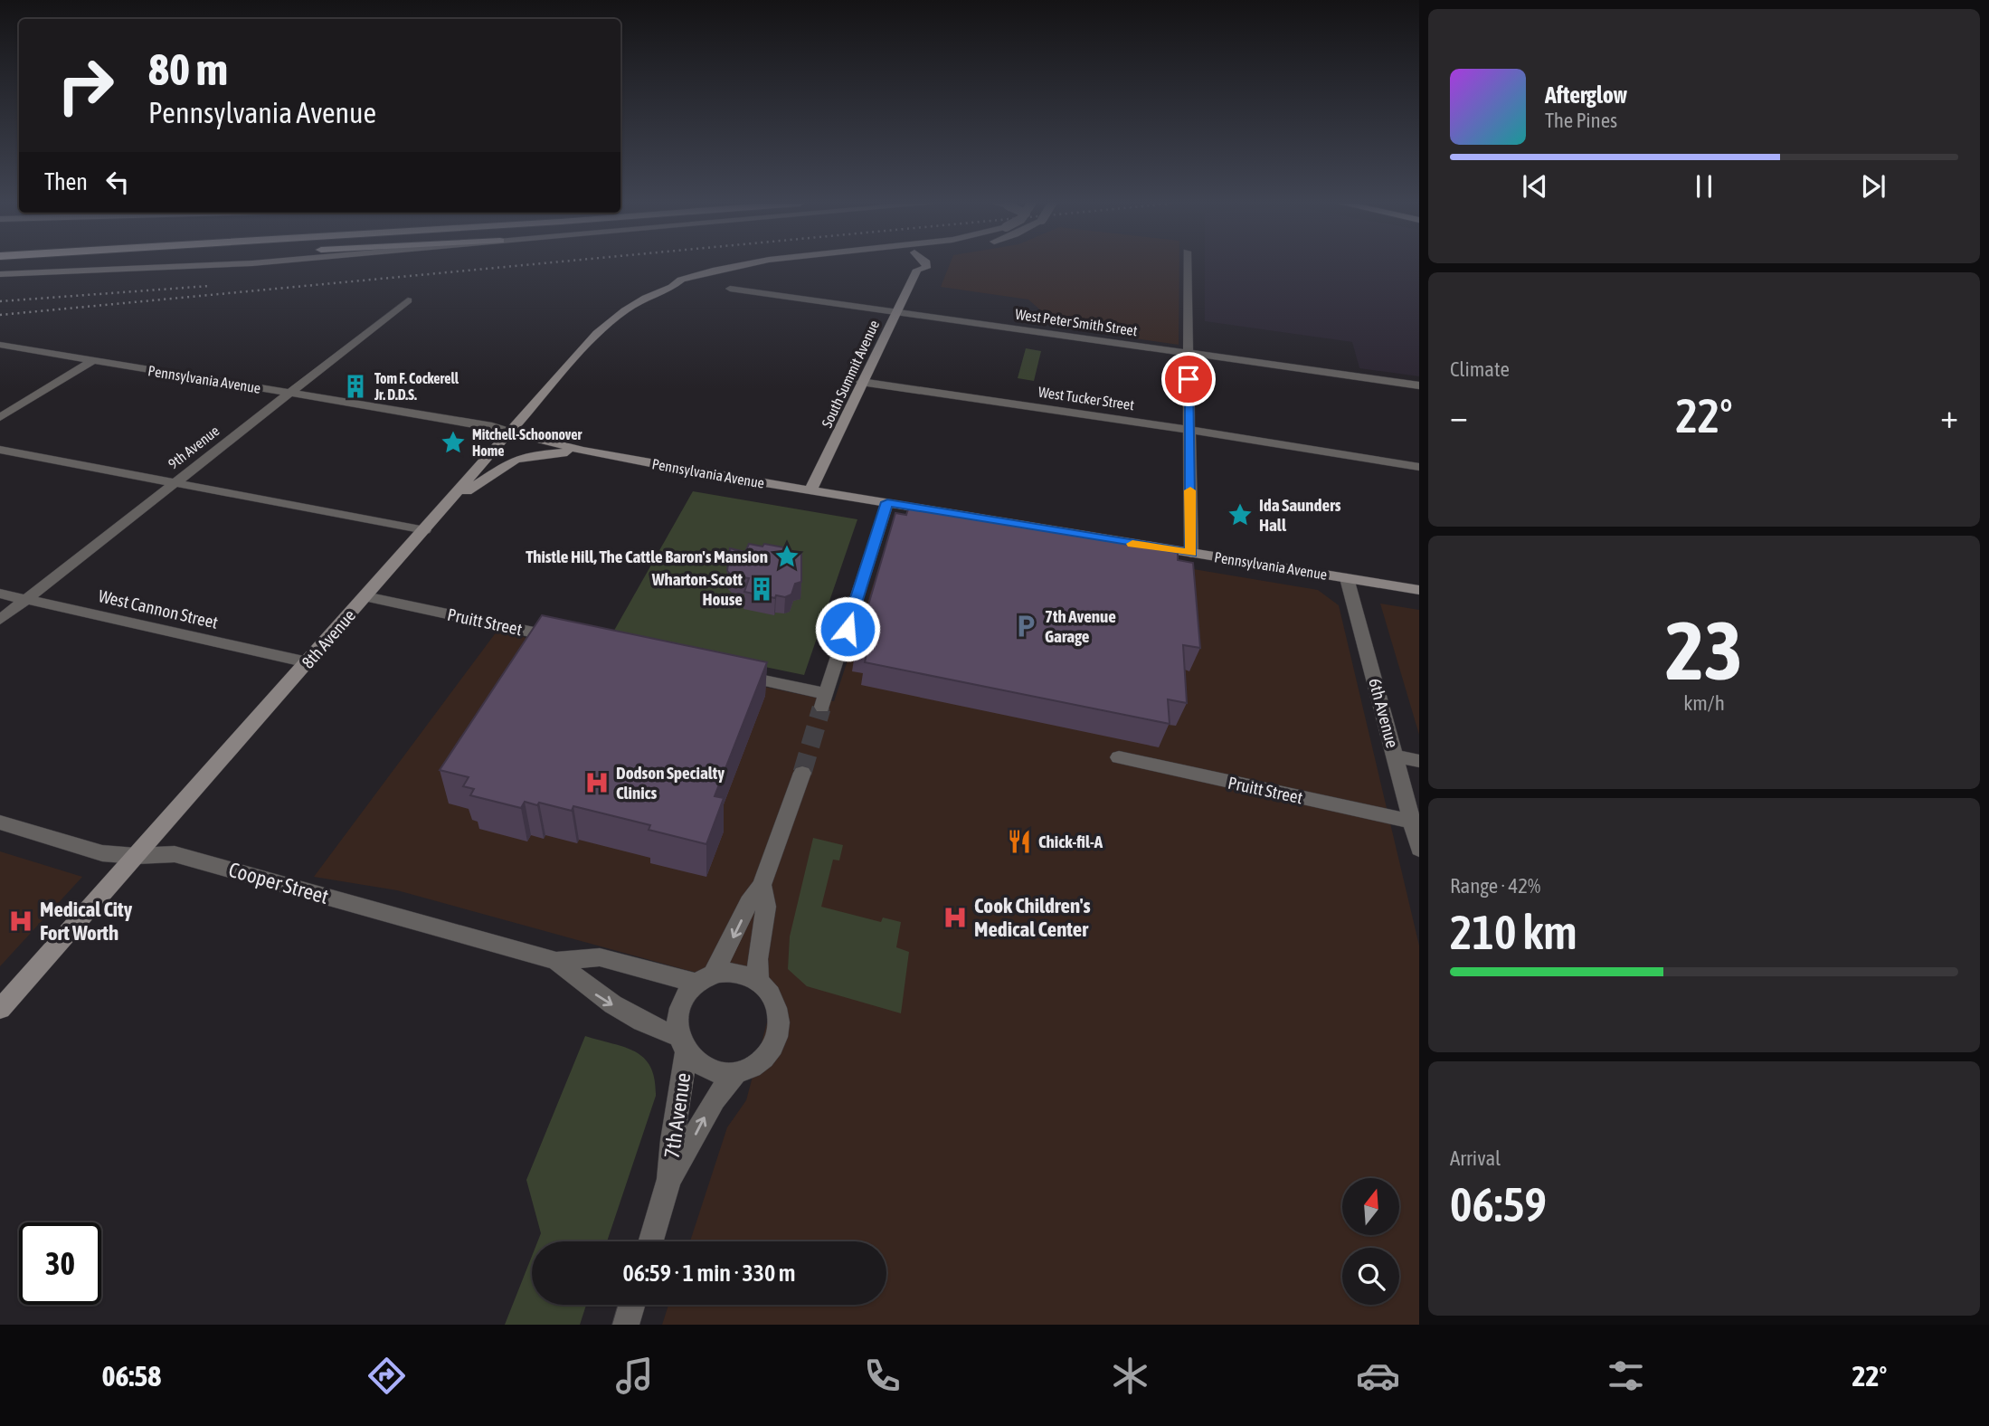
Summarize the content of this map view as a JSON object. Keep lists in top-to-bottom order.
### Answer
{
  "streets": {
    "main road": ["South Summit Avenue", "Pennsylvania Avenue", "8th Avenue"],
    "street": [
      "West Peter Smith Street",
      "West Tucker Street",
      "9th Avenue",
      "West Cannon Street",
      "Pruitt Street",
      "6th Avenue",
      "Cooper Street",
      "7th Avenue"
    ]
  },
  "crossings": [
    ["West Peter Smith Street", "South Summit Avenue"],
    ["South Summit Avenue", "Pennsylvania Avenue"],
    ["South Summit Avenue", "West Tucker Street"],
    ["Pennsylvania Avenue", "9th Avenue"],
    ["Pennsylvania Avenue", "8th Avenue"],
    ["Pennsylvania Avenue", "6th Avenue"],
    ["9th Avenue", "West Cannon Street"],
    ["West Cannon Street", "8th Avenue"],
    ["Pruitt Street", "8th Avenue"],
    ["Pruitt Street", "6th Avenue"],
    ["8th Avenue", "Cooper Street"],
    ["Cooper Street", "7th Avenue"]
  ],
  "places": {
    "building": ["Tom F. Cockerell Jr. D.D.S.", "Wharton-Scott House"],
    "place": ["Mitchell-Schoonover Home", "Ida Saunders Hall", "Thistle Hill, The Cattle Baron's Mansion"],
    "parking": ["7th Avenue Garage"],
    "hospital": ["Dodson Specialty Clinics", "Cook Children's Medical Center", "Medical City Fort Worth"],
    "restaurant": ["Chick-fil-A"]
  },
  "north": "top",
  "page": {
    "turn": ["80 m", "Pennsylvania Avenue"],
    "song": ["Afterglow", "The Pines"],
    "then": "Then",
    "tile": [
      "Climate",
      ["23", "km/h"],
      ["Range · 42%", "210 km"],
      ["Arrival", "06:59"]
    ],
    "heat": ["−", "22°", "+"],
    "limit": "30",
    "trip": "06:59 · 1 min · 330 m",
    "tabs": ["06:58", "22°"]
  }
}
